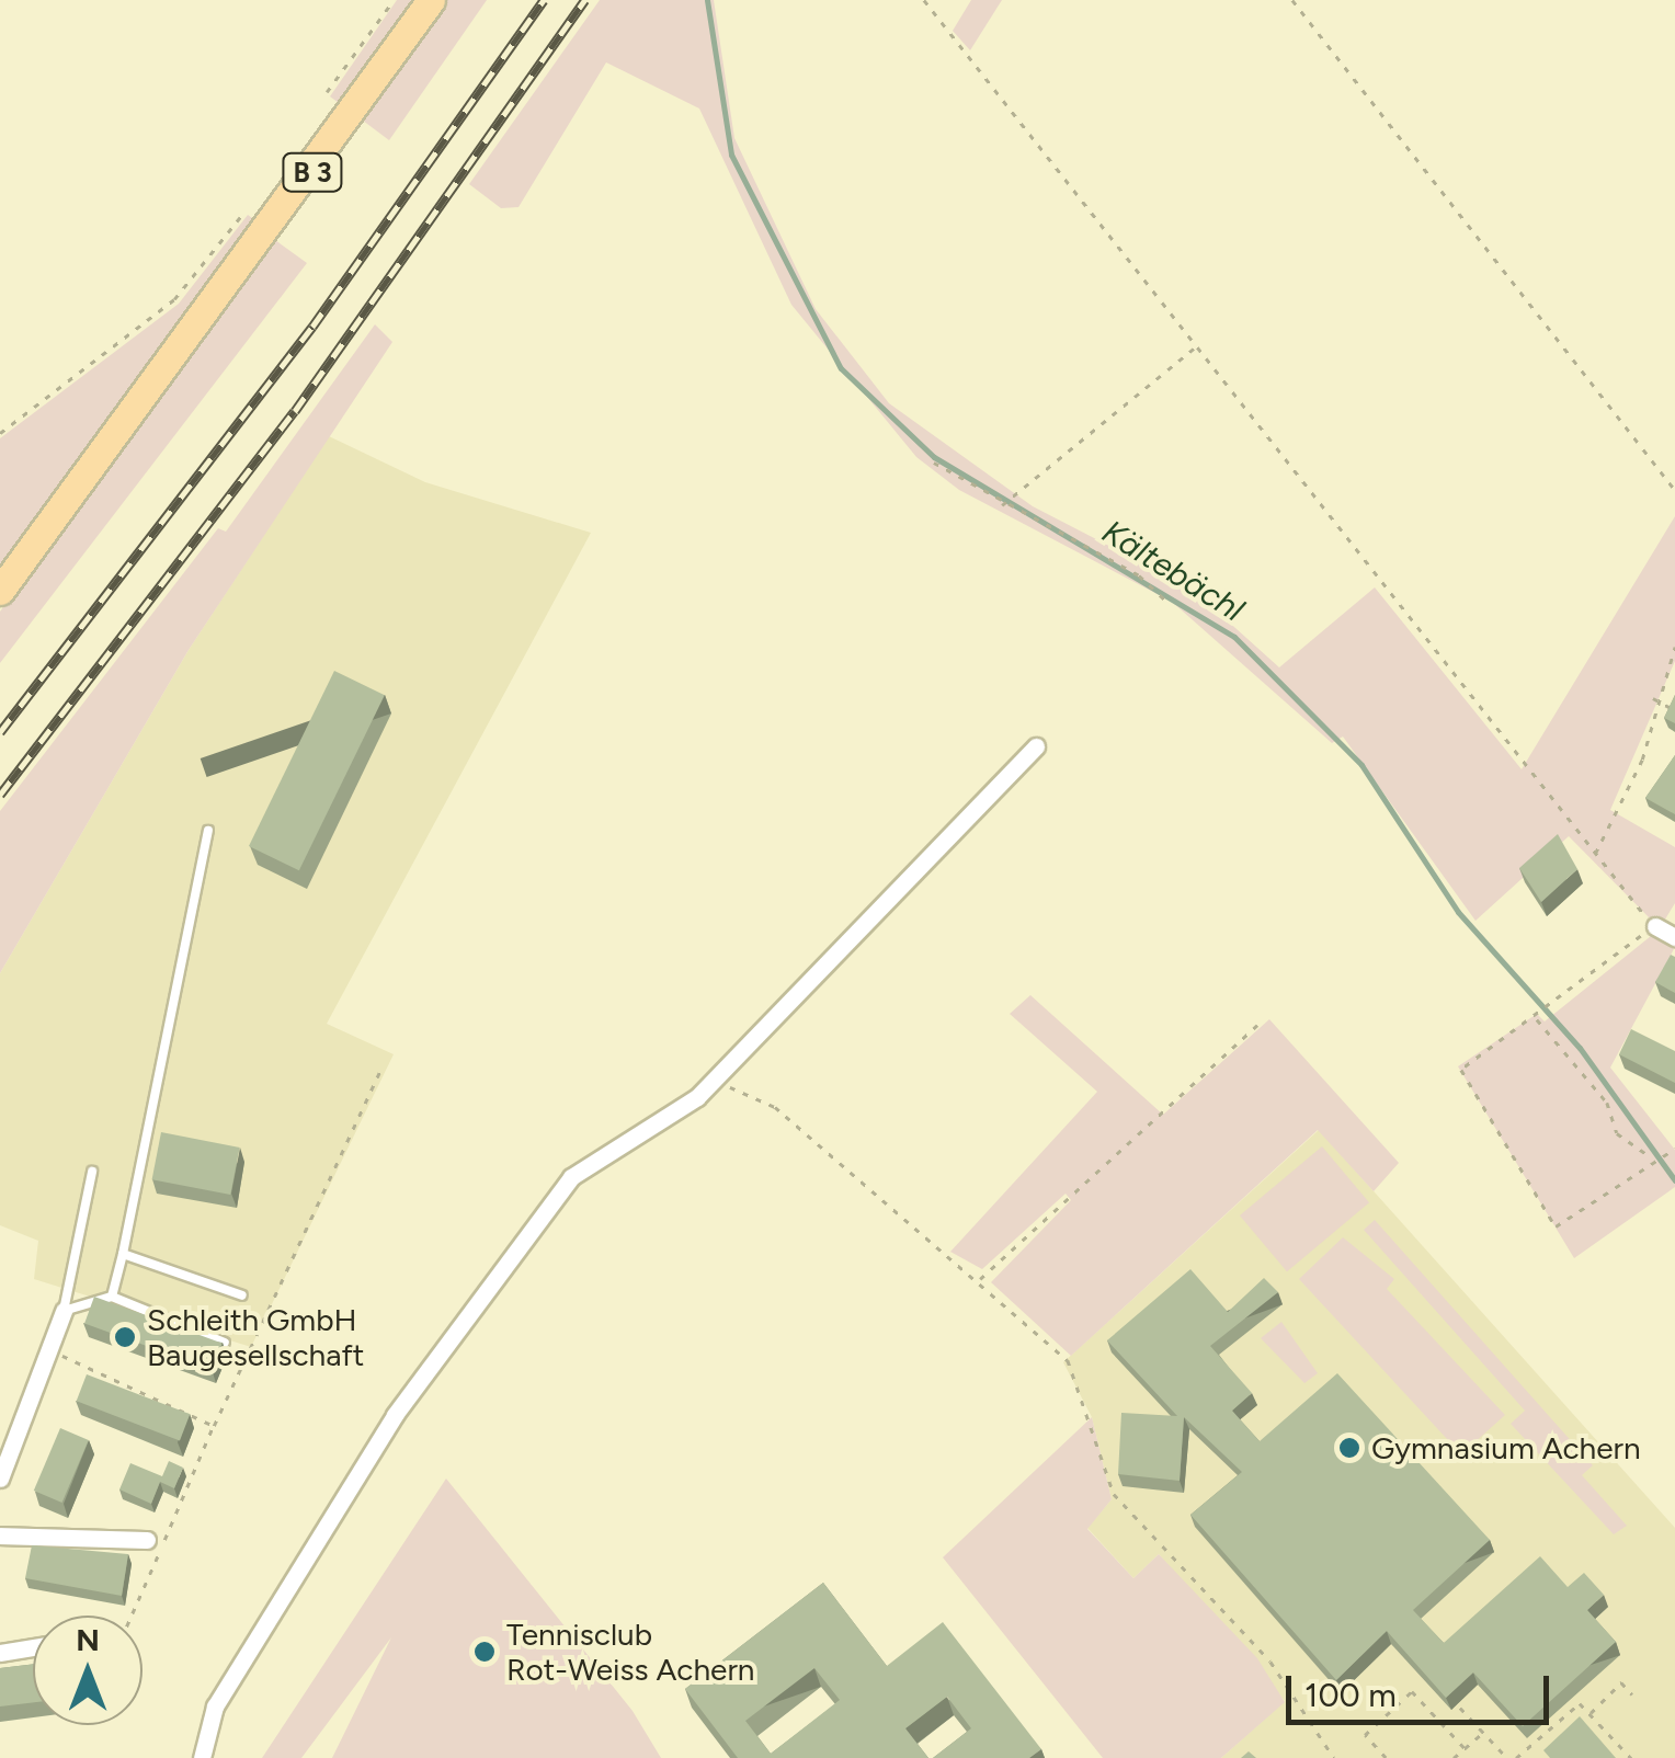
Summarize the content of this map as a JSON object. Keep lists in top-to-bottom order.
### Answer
{
  "streets": {
    "main road": ["B 3"]
  },
  "water": ["Kältebächl"],
  "places": ["Schleith GmbH Baugesellschaft", "Gymnasium Achern", "Tennisclub Rot-Weiss Achern"],
  "scale_bar": "100 m",
  "north": "top"
}
